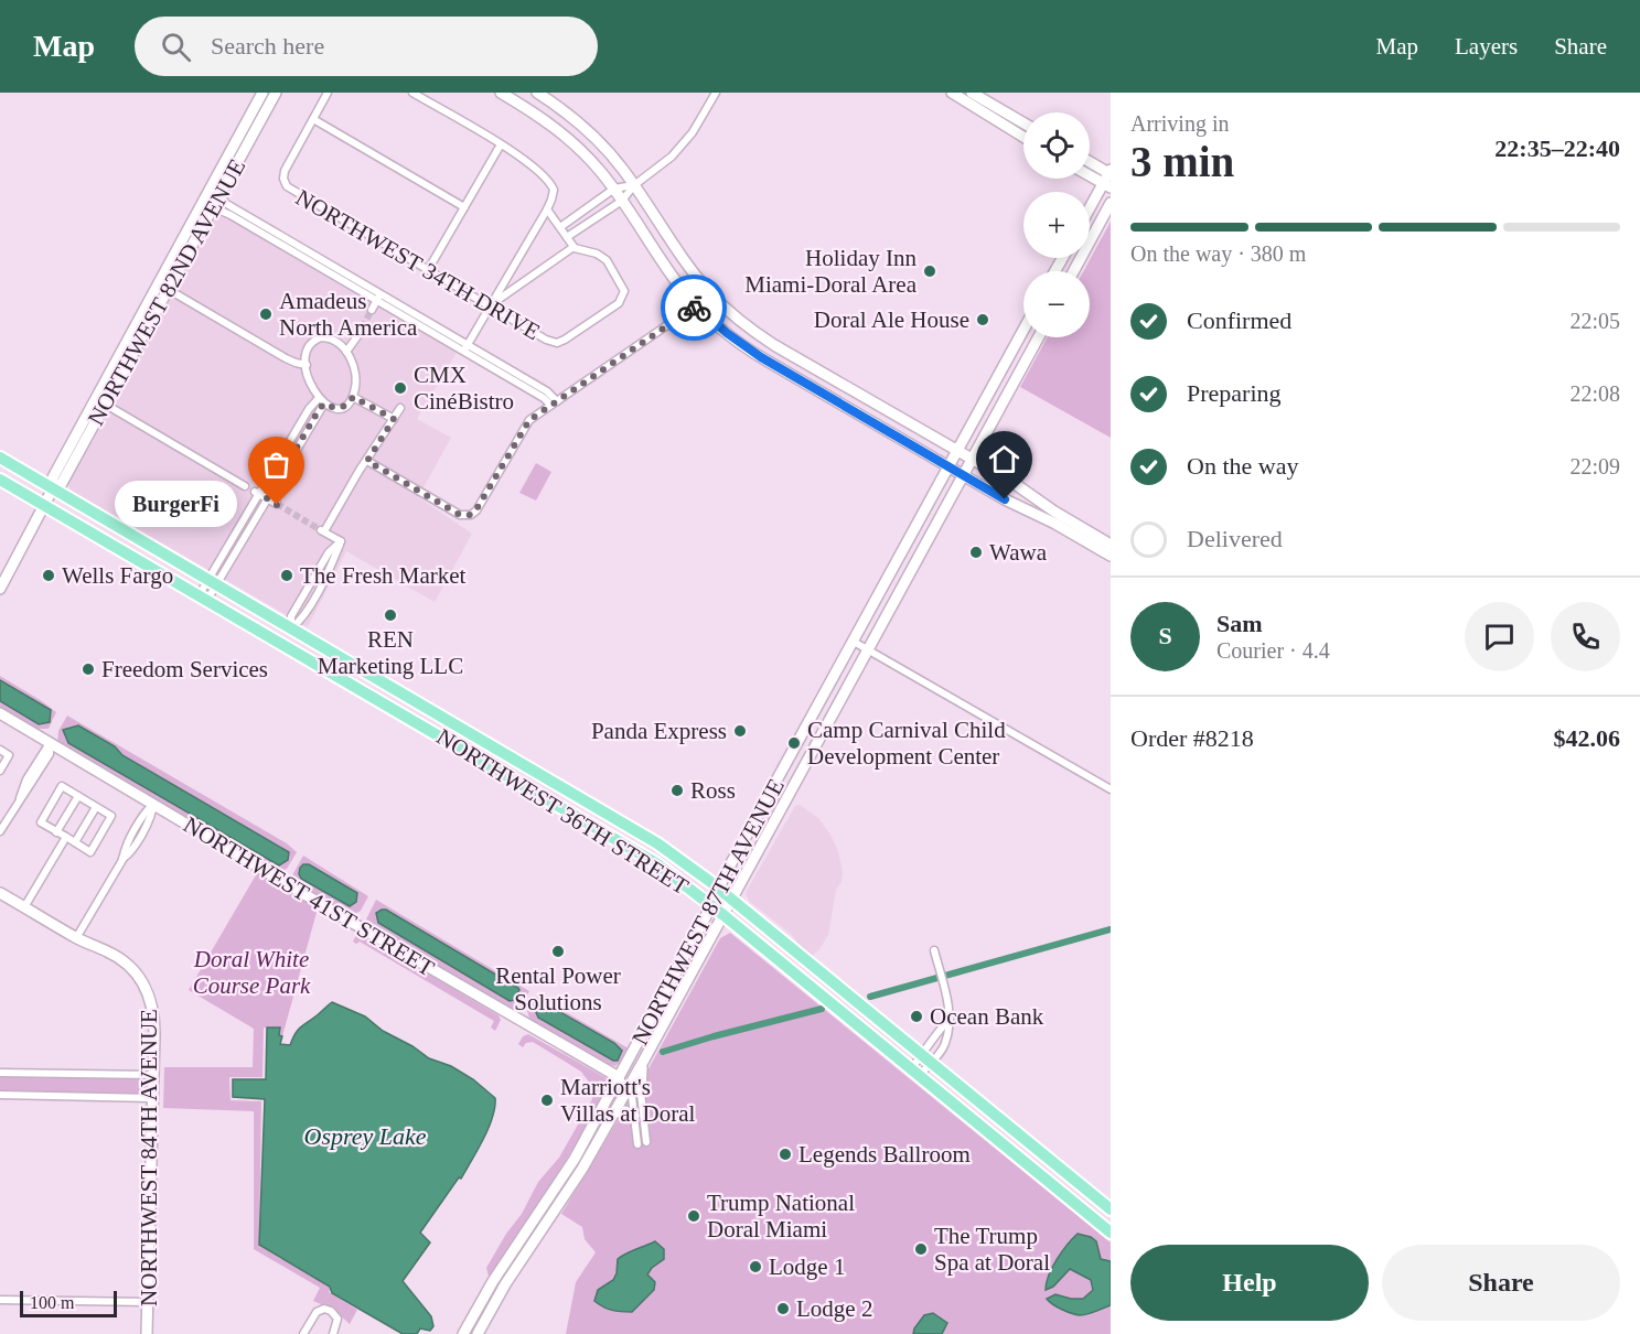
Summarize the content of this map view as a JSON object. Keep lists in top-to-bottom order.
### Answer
{
  "streets": {
    "main road": ["NORTHWEST 36TH STREET"],
    "street": [
      "NORTHWEST 34TH DRIVE",
      "NORTHWEST 82ND AVENUE",
      "NORTHWEST 41ST STREET",
      "NORTHWEST 87TH AVENUE",
      "NORTHWEST 84TH AVENUE"
    ]
  },
  "crossings": [
    ["NORTHWEST 82ND AVENUE", "NORTHWEST 36TH STREET"],
    ["NORTHWEST 36TH STREET", "NORTHWEST 87TH AVENUE"],
    ["NORTHWEST 41ST STREET", "NORTHWEST 87TH AVENUE"]
  ],
  "water": ["Osprey Lake"],
  "parks": ["Doral White Course Park"],
  "places": [
    "Holiday Inn Miami-Doral Area",
    "Amadeus North America",
    "Doral Ale House",
    "CMX CinéBistro",
    "BurgerFi",
    "Wawa",
    "Wells Fargo",
    "The Fresh Market",
    "REN Marketing LLC",
    "Freedom Services",
    "Panda Express",
    "Camp Carnival Child Development Center",
    "Ross",
    "Rental Power Solutions",
    "Ocean Bank",
    "Marriott's Villas at Doral",
    "Legends Ballroom",
    "Trump National Doral Miami",
    "The Trump Spa at Doral",
    "Lodge 1",
    "Lodge 2"
  ],
  "scale_bar": "100 m",
  "page": {
    "header": "Map",
    "search": "Search here",
    "nav": ["Map", "Layers", "Share"],
    "heading": ["3 min", "Arriving in", "22:35–22:40"],
    "panel": [
      "Sam",
      "Courier · 4.4",
      "Order #8218",
      "$42.06"
    ],
    "map_buttons": ["+", "−"],
    "bar": "On the way · 380 m",
    "list": [
      ["Confirmed", "22:05"],
      ["Preparing", "22:08"],
      ["On the way", "22:09"],
      "Delivered"
    ],
    "bubble": "BurgerFi",
    "round": "S",
    "buttons": ["Help", "Share"],
    "scale": "100 m"
  }
}
